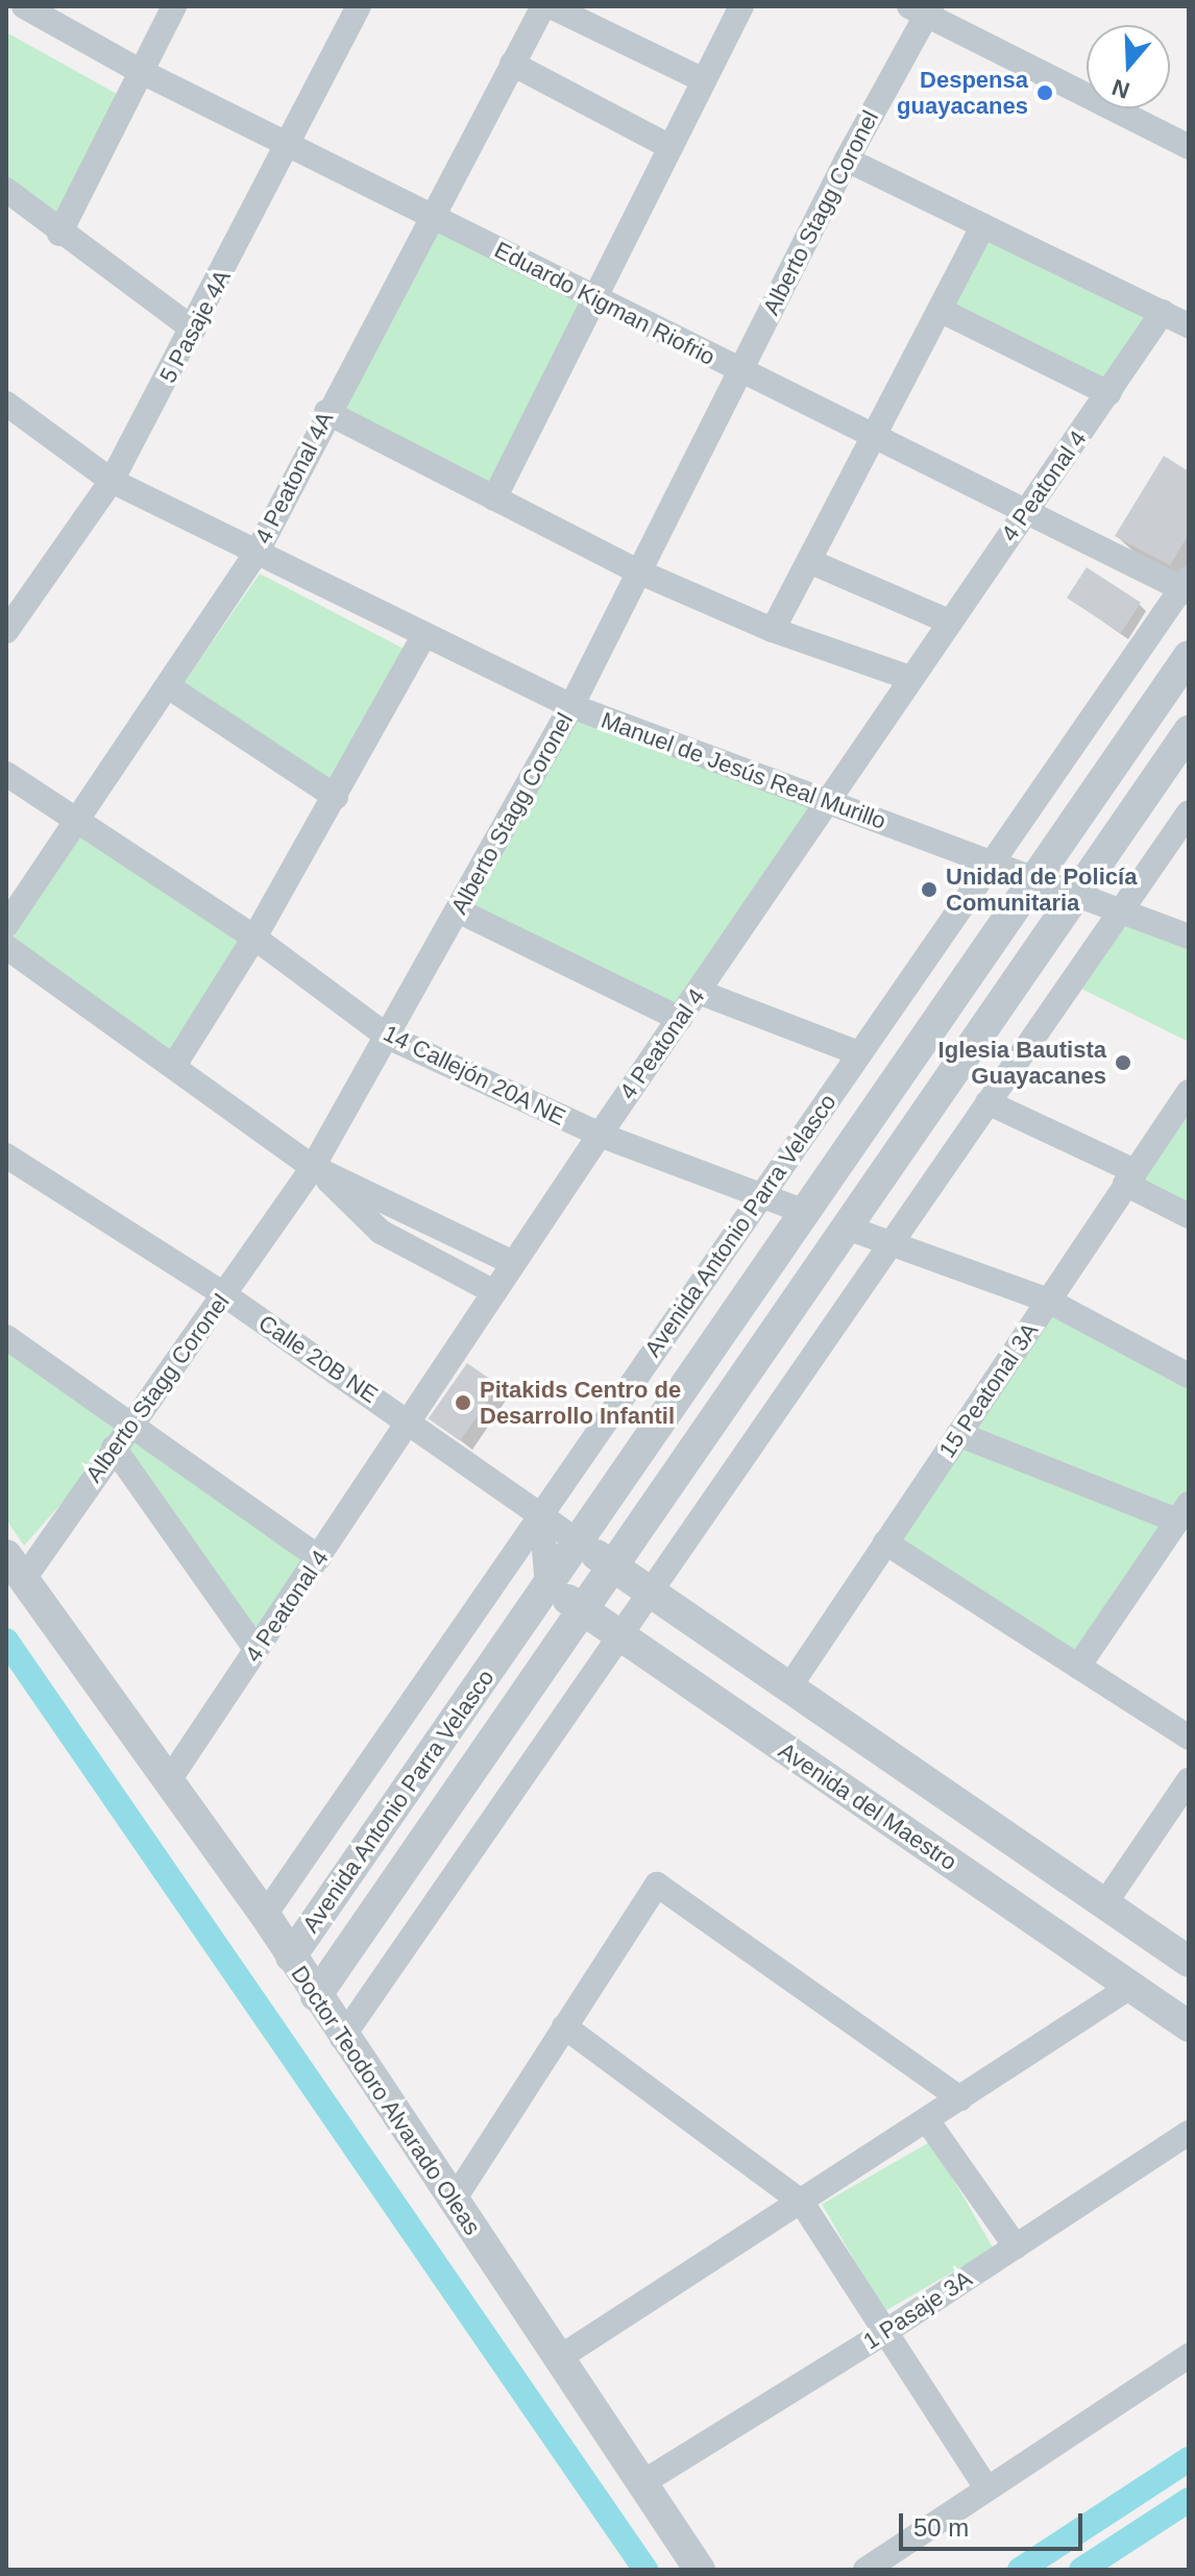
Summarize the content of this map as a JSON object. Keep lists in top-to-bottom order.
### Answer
{
  "streets": {
    "street": [
      "Alberto Stagg Coronel",
      "Eduardo Kigman Riofrio",
      "5 Pasaje 4A",
      "4 Peatonal 4A",
      "4 Peatonal 4",
      "Manuel de Jesús Real Murillo",
      "14 Callejón 20A NE",
      "Avenida Antonio Parra Velasco",
      "Calle 20B NE",
      "15 Peatonal 3A",
      "Avenida del Maestro",
      "Doctor Teodoro Alvarado Oleas",
      "1 Pasaje 3A"
    ]
  },
  "crossings": [
    ["Alberto Stagg Coronel", "Eduardo Kigman Riofrio"],
    ["Alberto Stagg Coronel", "Manuel de Jesús Real Murillo"],
    ["Alberto Stagg Coronel", "14 Callejón 20A NE"],
    ["Alberto Stagg Coronel", "Calle 20B NE"],
    ["Alberto Stagg Coronel", "Doctor Teodoro Alvarado Oleas"],
    ["Eduardo Kigman Riofrio", "5 Pasaje 4A"],
    ["Eduardo Kigman Riofrio", "4 Peatonal 4A"],
    ["Eduardo Kigman Riofrio", "4 Peatonal 4"],
    ["Eduardo Kigman Riofrio", "Avenida Antonio Parra Velasco"],
    ["5 Pasaje 4A", "Manuel de Jesús Real Murillo"],
    ["4 Peatonal 4A", "Manuel de Jesús Real Murillo"],
    ["4 Peatonal 4A", "14 Callejón 20A NE"],
    ["4 Peatonal 4", "Manuel de Jesús Real Murillo"],
    ["4 Peatonal 4", "14 Callejón 20A NE"],
    ["4 Peatonal 4", "Calle 20B NE"],
    ["4 Peatonal 4", "Doctor Teodoro Alvarado Oleas"],
    ["Manuel de Jesús Real Murillo", "Avenida Antonio Parra Velasco"],
    ["14 Callejón 20A NE", "Avenida Antonio Parra Velasco"],
    ["Avenida Antonio Parra Velasco", "Calle 20B NE"],
    ["Avenida Antonio Parra Velasco", "Avenida del Maestro"],
    ["Avenida Antonio Parra Velasco", "Doctor Teodoro Alvarado Oleas"],
    ["Doctor Teodoro Alvarado Oleas", "1 Pasaje 3A"]
  ],
  "places": [
    "Despensa guayacanes",
    "Unidad de Policía Comunitaria",
    "Iglesia Bautista Guayacanes",
    "Pitakids Centro de Desarrollo Infantil"
  ],
  "scale_bar": "50 m",
  "north": "bottom"
}
